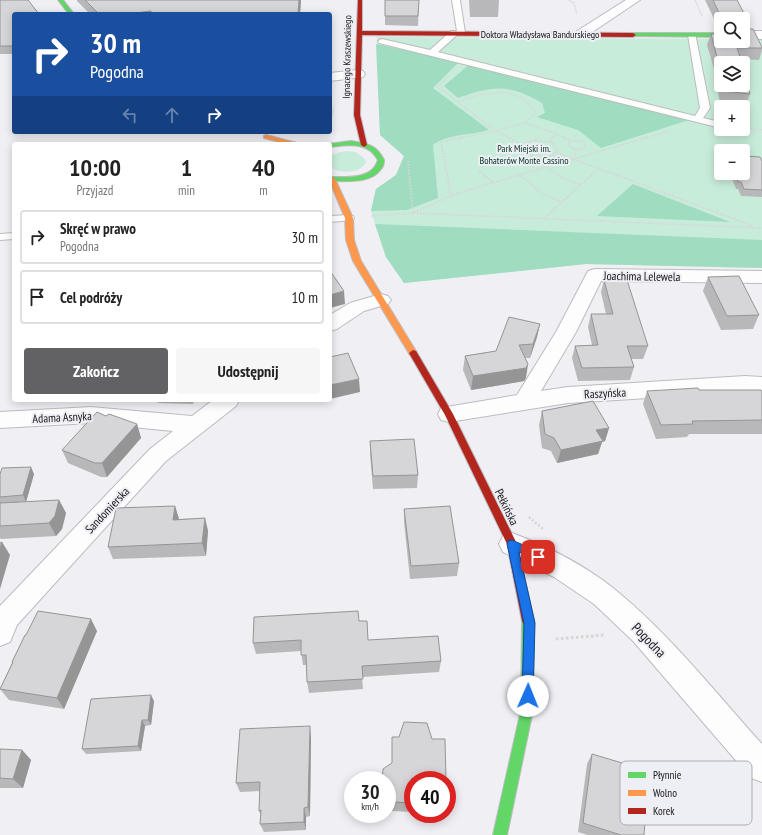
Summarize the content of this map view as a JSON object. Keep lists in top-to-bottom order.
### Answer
{
  "streets": {
    "street": [
      "Doktora Władysława Bandurskiego",
      "Ignacego Kraszewskiego",
      "Joachima Lelewela",
      "Raszyńska",
      "Adama Asnyka",
      "Pełkińska",
      "Sandomierska",
      "Pogodna"
    ]
  },
  "crossings": [
    ["Doktora Władysława Bandurskiego", "Ignacego Kraszewskiego"],
    ["Joachima Lelewela", "Raszyńska"],
    ["Raszyńska", "Pełkińska"],
    ["Adama Asnyka", "Sandomierska"],
    ["Pełkińska", "Pogodna"]
  ],
  "parks": ["Park Miejski im. Bohaterów Monte Cassino"],
  "legend": ["Płynnie", "Wolno", "Korek"],
  "page": {
    "map_buttons": ["+", "−"],
    "turn": ["30 m", "Pogodna"],
    "eta": [
      "10:00",
      "Przyjazd",
      "1",
      "min",
      "40",
      "m"
    ],
    "list": [
      {
        "name": "Skręć w prawo",
        "note": "Pogodna",
        "value": "30 m"
      },
      {
        "name": "Cel podróży",
        "value": "10 m"
      }
    ],
    "buttons": ["Zakończ", "Udostępnij"],
    "speed": "30 km/h",
    "limit": "40"
  }
}
